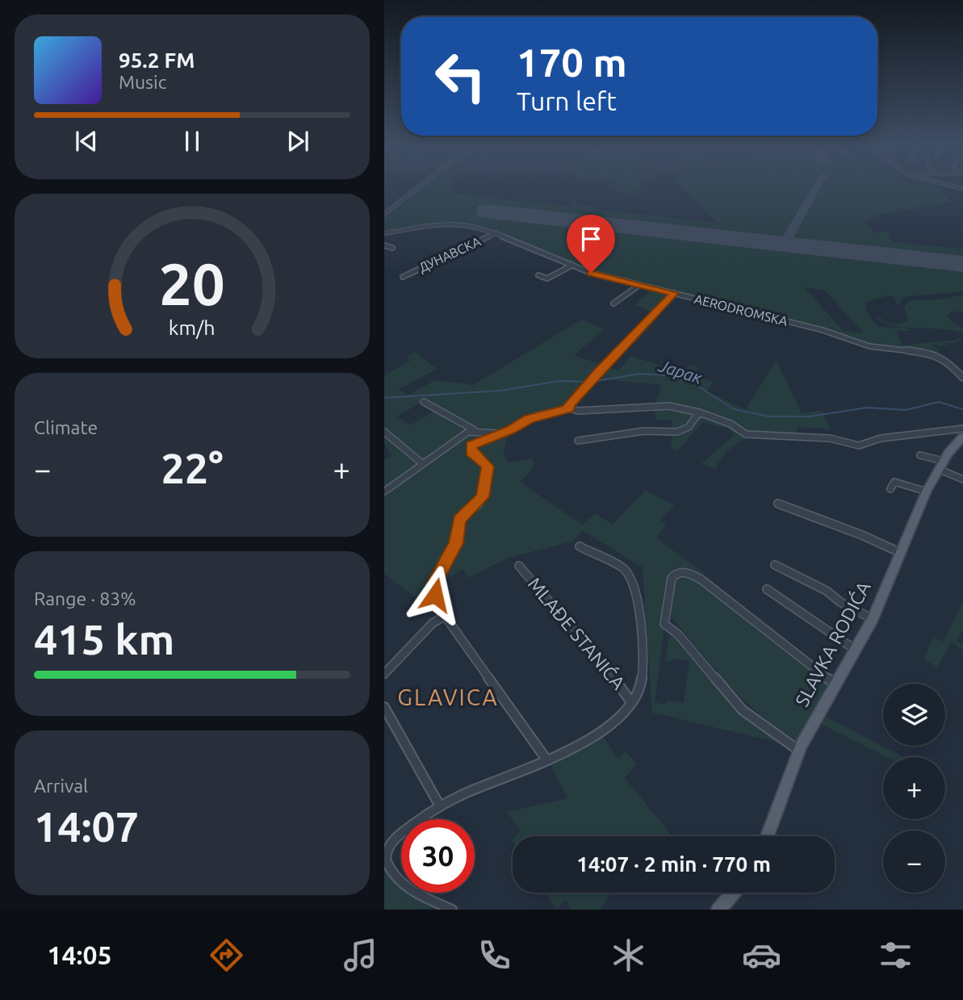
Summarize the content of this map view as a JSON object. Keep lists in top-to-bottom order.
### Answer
{
  "streets": {
    "main road": ["SLAVKA RODIĆA"],
    "street": ["ДУНАВСКА", "AERODROMSKA", "MLAĐE STANIĆA"]
  },
  "crossings": [
    ["ДУНАВСКА", "AERODROMSKA"]
  ],
  "districts": ["GLAVICA"],
  "water": ["Јарак"],
  "page": {
    "turn": ["170 m", "Turn left"],
    "song": ["95.2 FM", "Music"],
    "tile": [
      "Climate",
      ["Range · 83%", "415 km"],
      ["Arrival", "14:07"]
    ],
    "heat": ["−", "22°", "+"],
    "map_buttons": ["+", "−"],
    "limit": "30",
    "trip": "14:07 · 2 min · 770 m",
    "tabs": "14:05",
    "gauge": ["20", "km/h"]
  }
}
